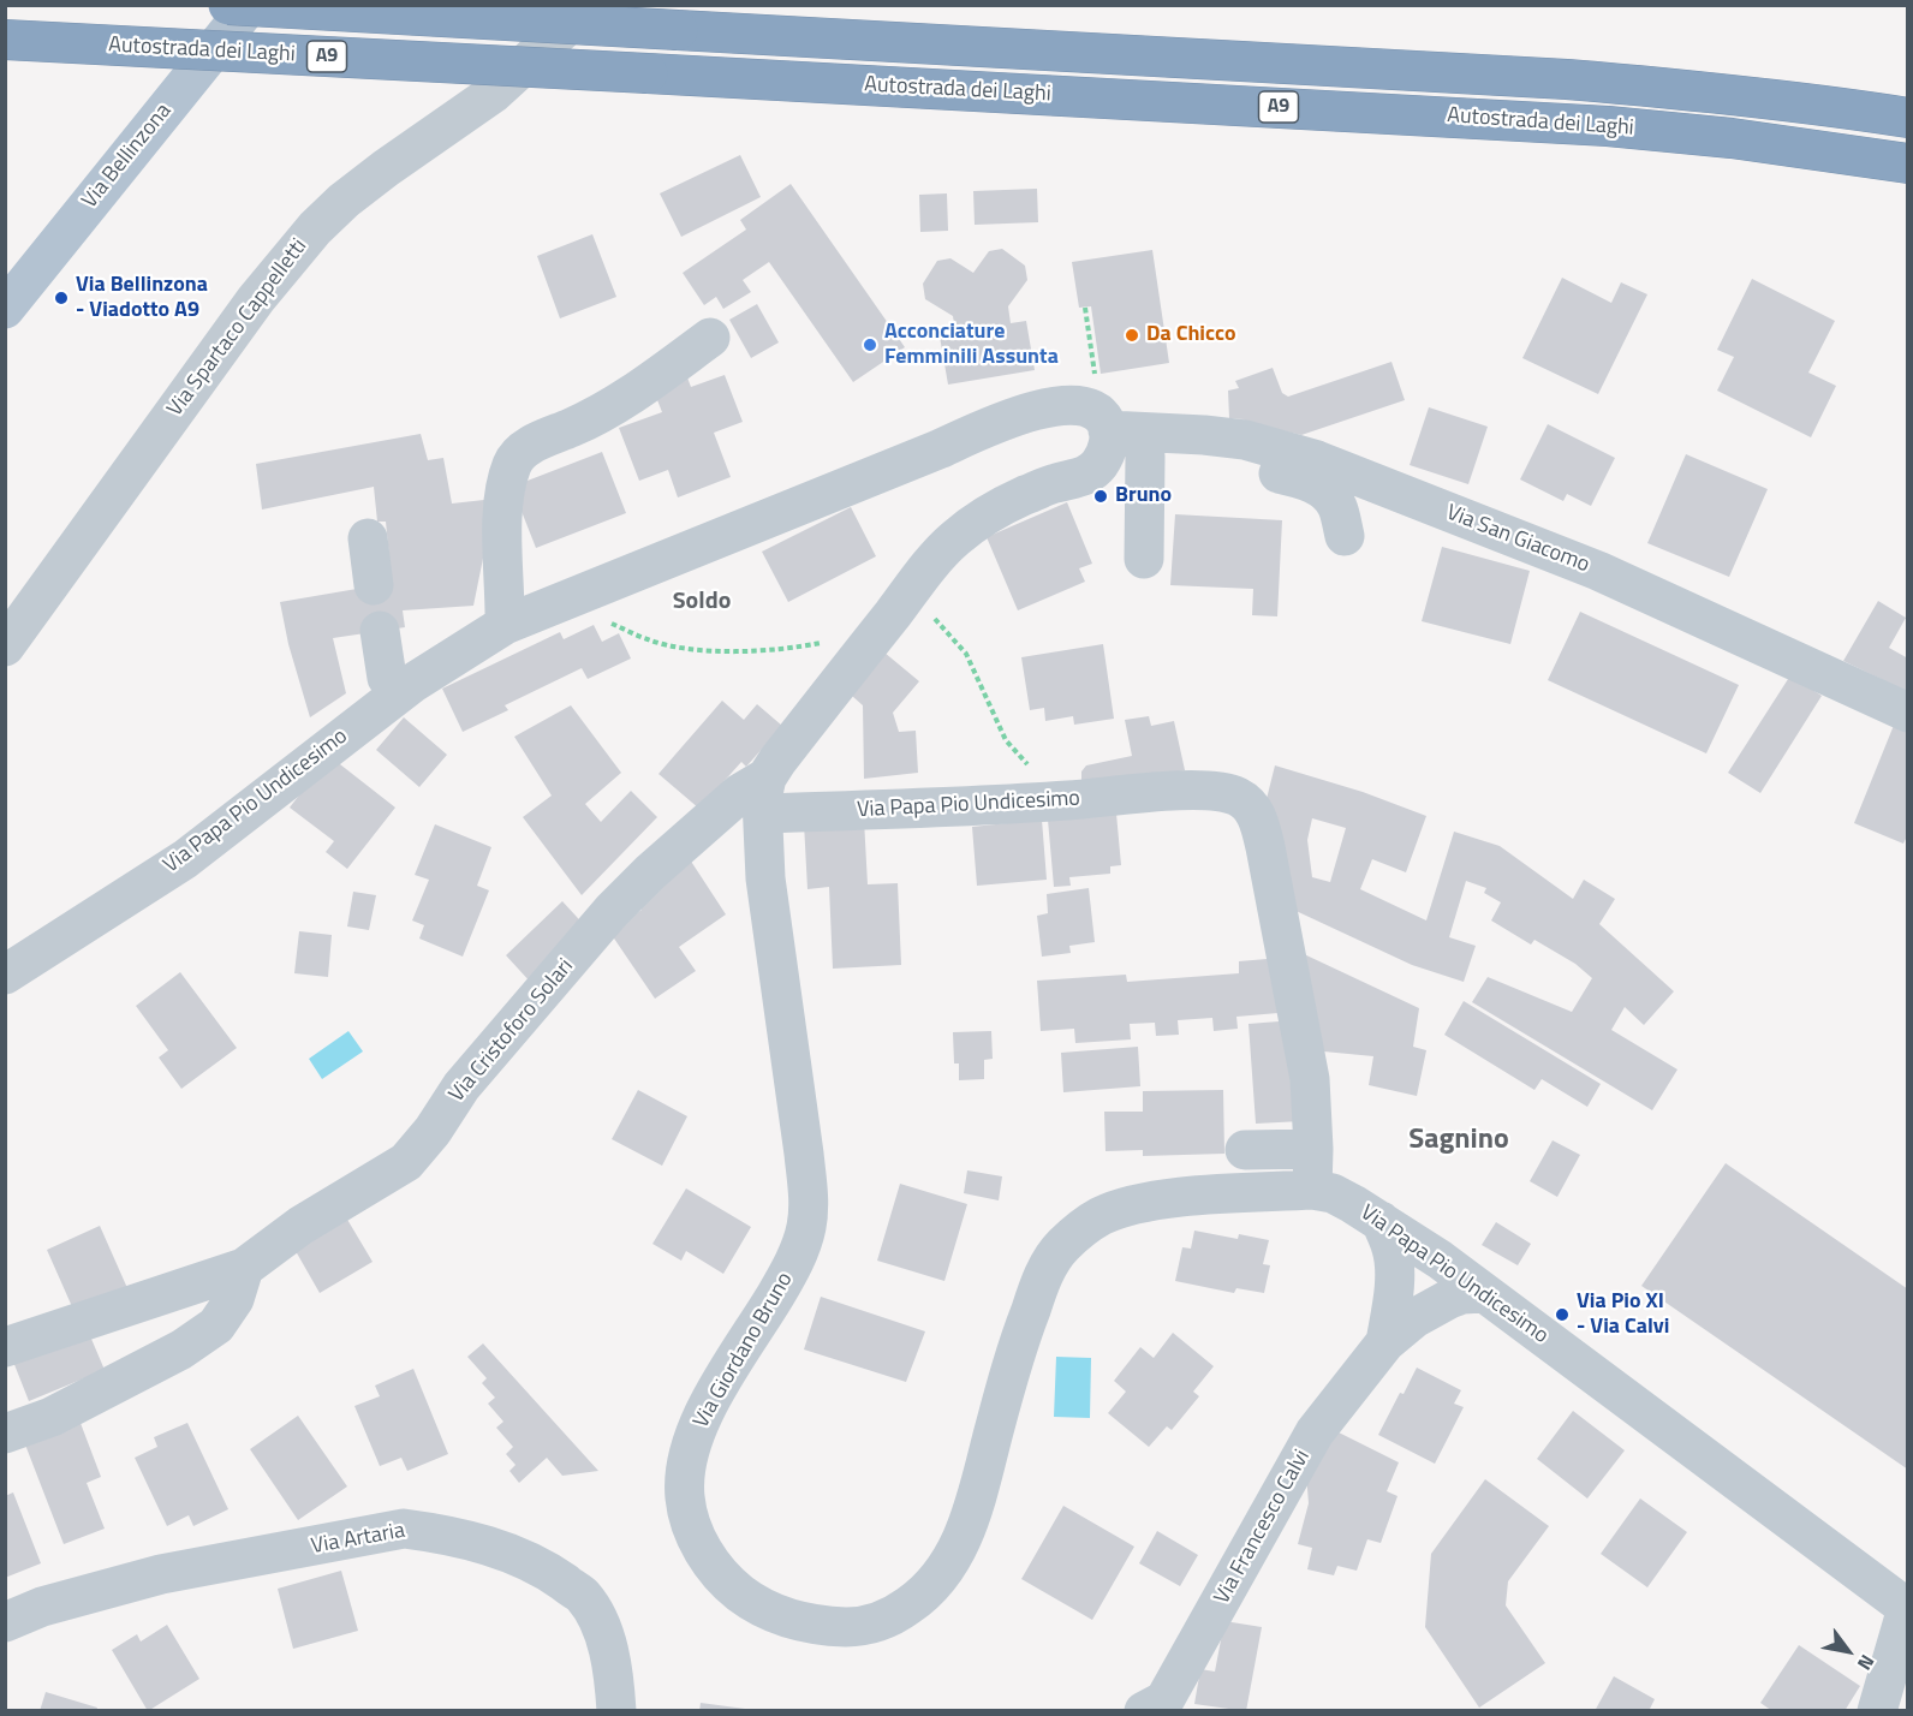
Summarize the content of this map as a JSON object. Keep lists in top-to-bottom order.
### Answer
{
  "streets": {
    "highway": ["Autostrada dei Laghi", "A9"],
    "main road": ["Via Bellinzona"],
    "street": [
      "Via Spartaco Cappelletti",
      "Via San Giacomo",
      "Via Papa Pio Undicesimo",
      "Via Cristoforo Solari",
      "Via Giordano Bruno",
      "Via Francesco Calvi",
      "Via Artaria"
    ]
  },
  "crossings": [
    ["Via San Giacomo", "Via Papa Pio Undicesimo"],
    ["Via Papa Pio Undicesimo", "Via Cristoforo Solari"],
    ["Via Papa Pio Undicesimo", "Via Giordano Bruno"],
    ["Via Papa Pio Undicesimo", "Via Francesco Calvi"],
    ["Via Cristoforo Solari", "Via Giordano Bruno"]
  ],
  "districts": ["Soldo", "Sagnino"],
  "places": [
    "Via Bellinzona - Viadotto A9",
    "Da Chicco",
    "Acconciature Femminili Assunta",
    "Bruno",
    "Via Pio XI - Via Calvi"
  ],
  "north": "bottom right"
}
